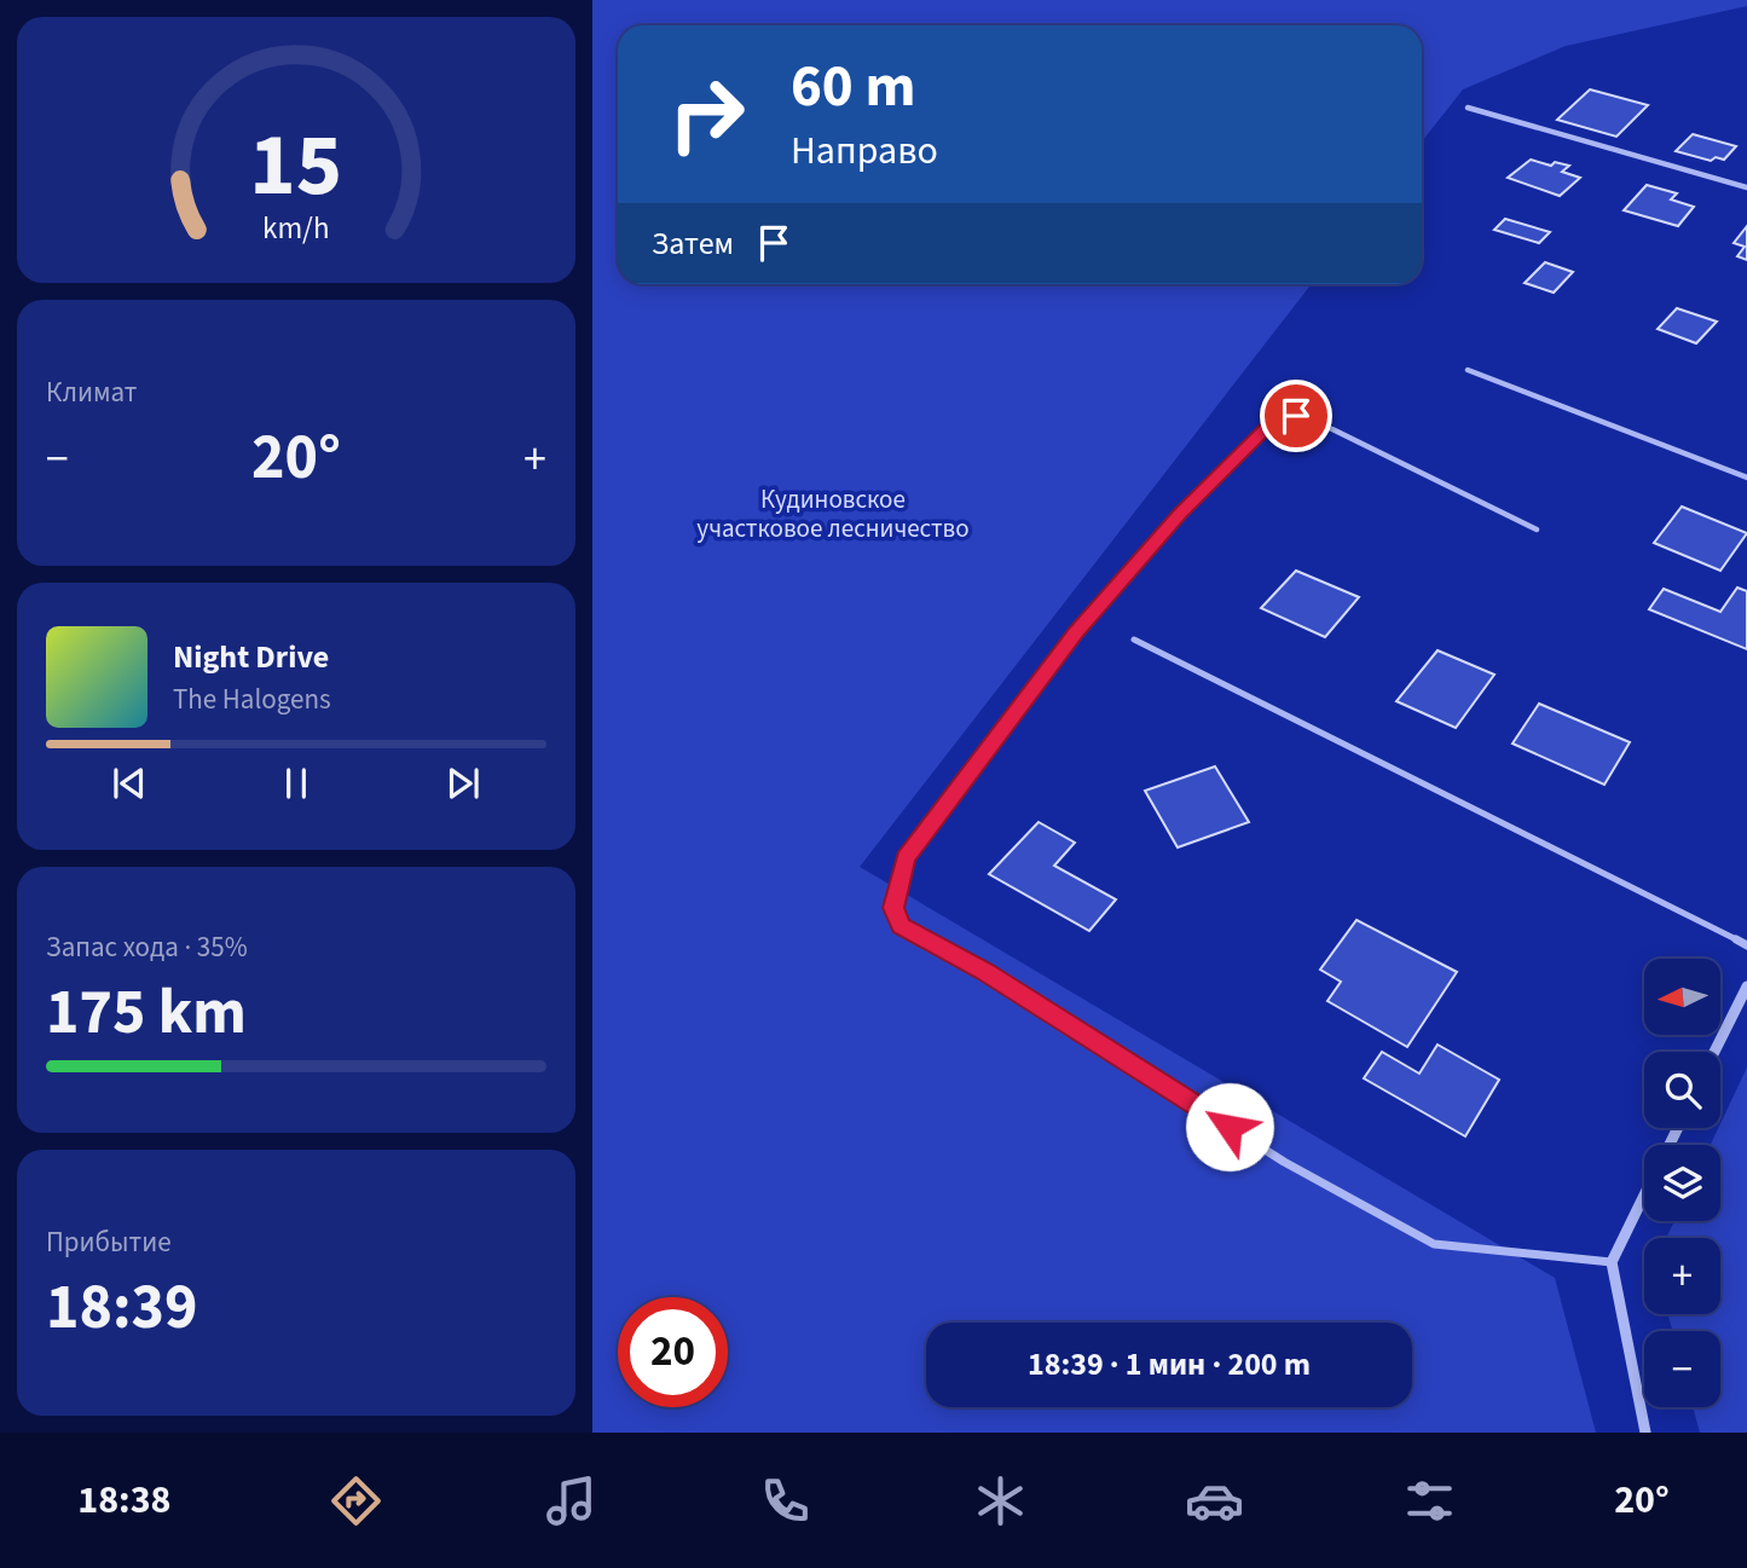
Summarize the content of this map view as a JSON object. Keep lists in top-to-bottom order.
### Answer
{
  "parks": ["Кудиновское участковое лесничество"],
  "north": "left",
  "page": {
    "turn": ["60 m", "Направо"],
    "then": "Затем",
    "tile": [
      "Климат",
      ["Запас хода · 35%", "175 km"],
      ["Прибытие", "18:39"]
    ],
    "heat": ["−", "20°", "+"],
    "song": ["Night Drive", "The Halogens"],
    "map_buttons": ["+", "−"],
    "limit": "20",
    "trip": "18:39 · 1 мин · 200 m",
    "tabs": ["18:38", "20°"],
    "gauge": ["15", "km/h"]
  }
}
